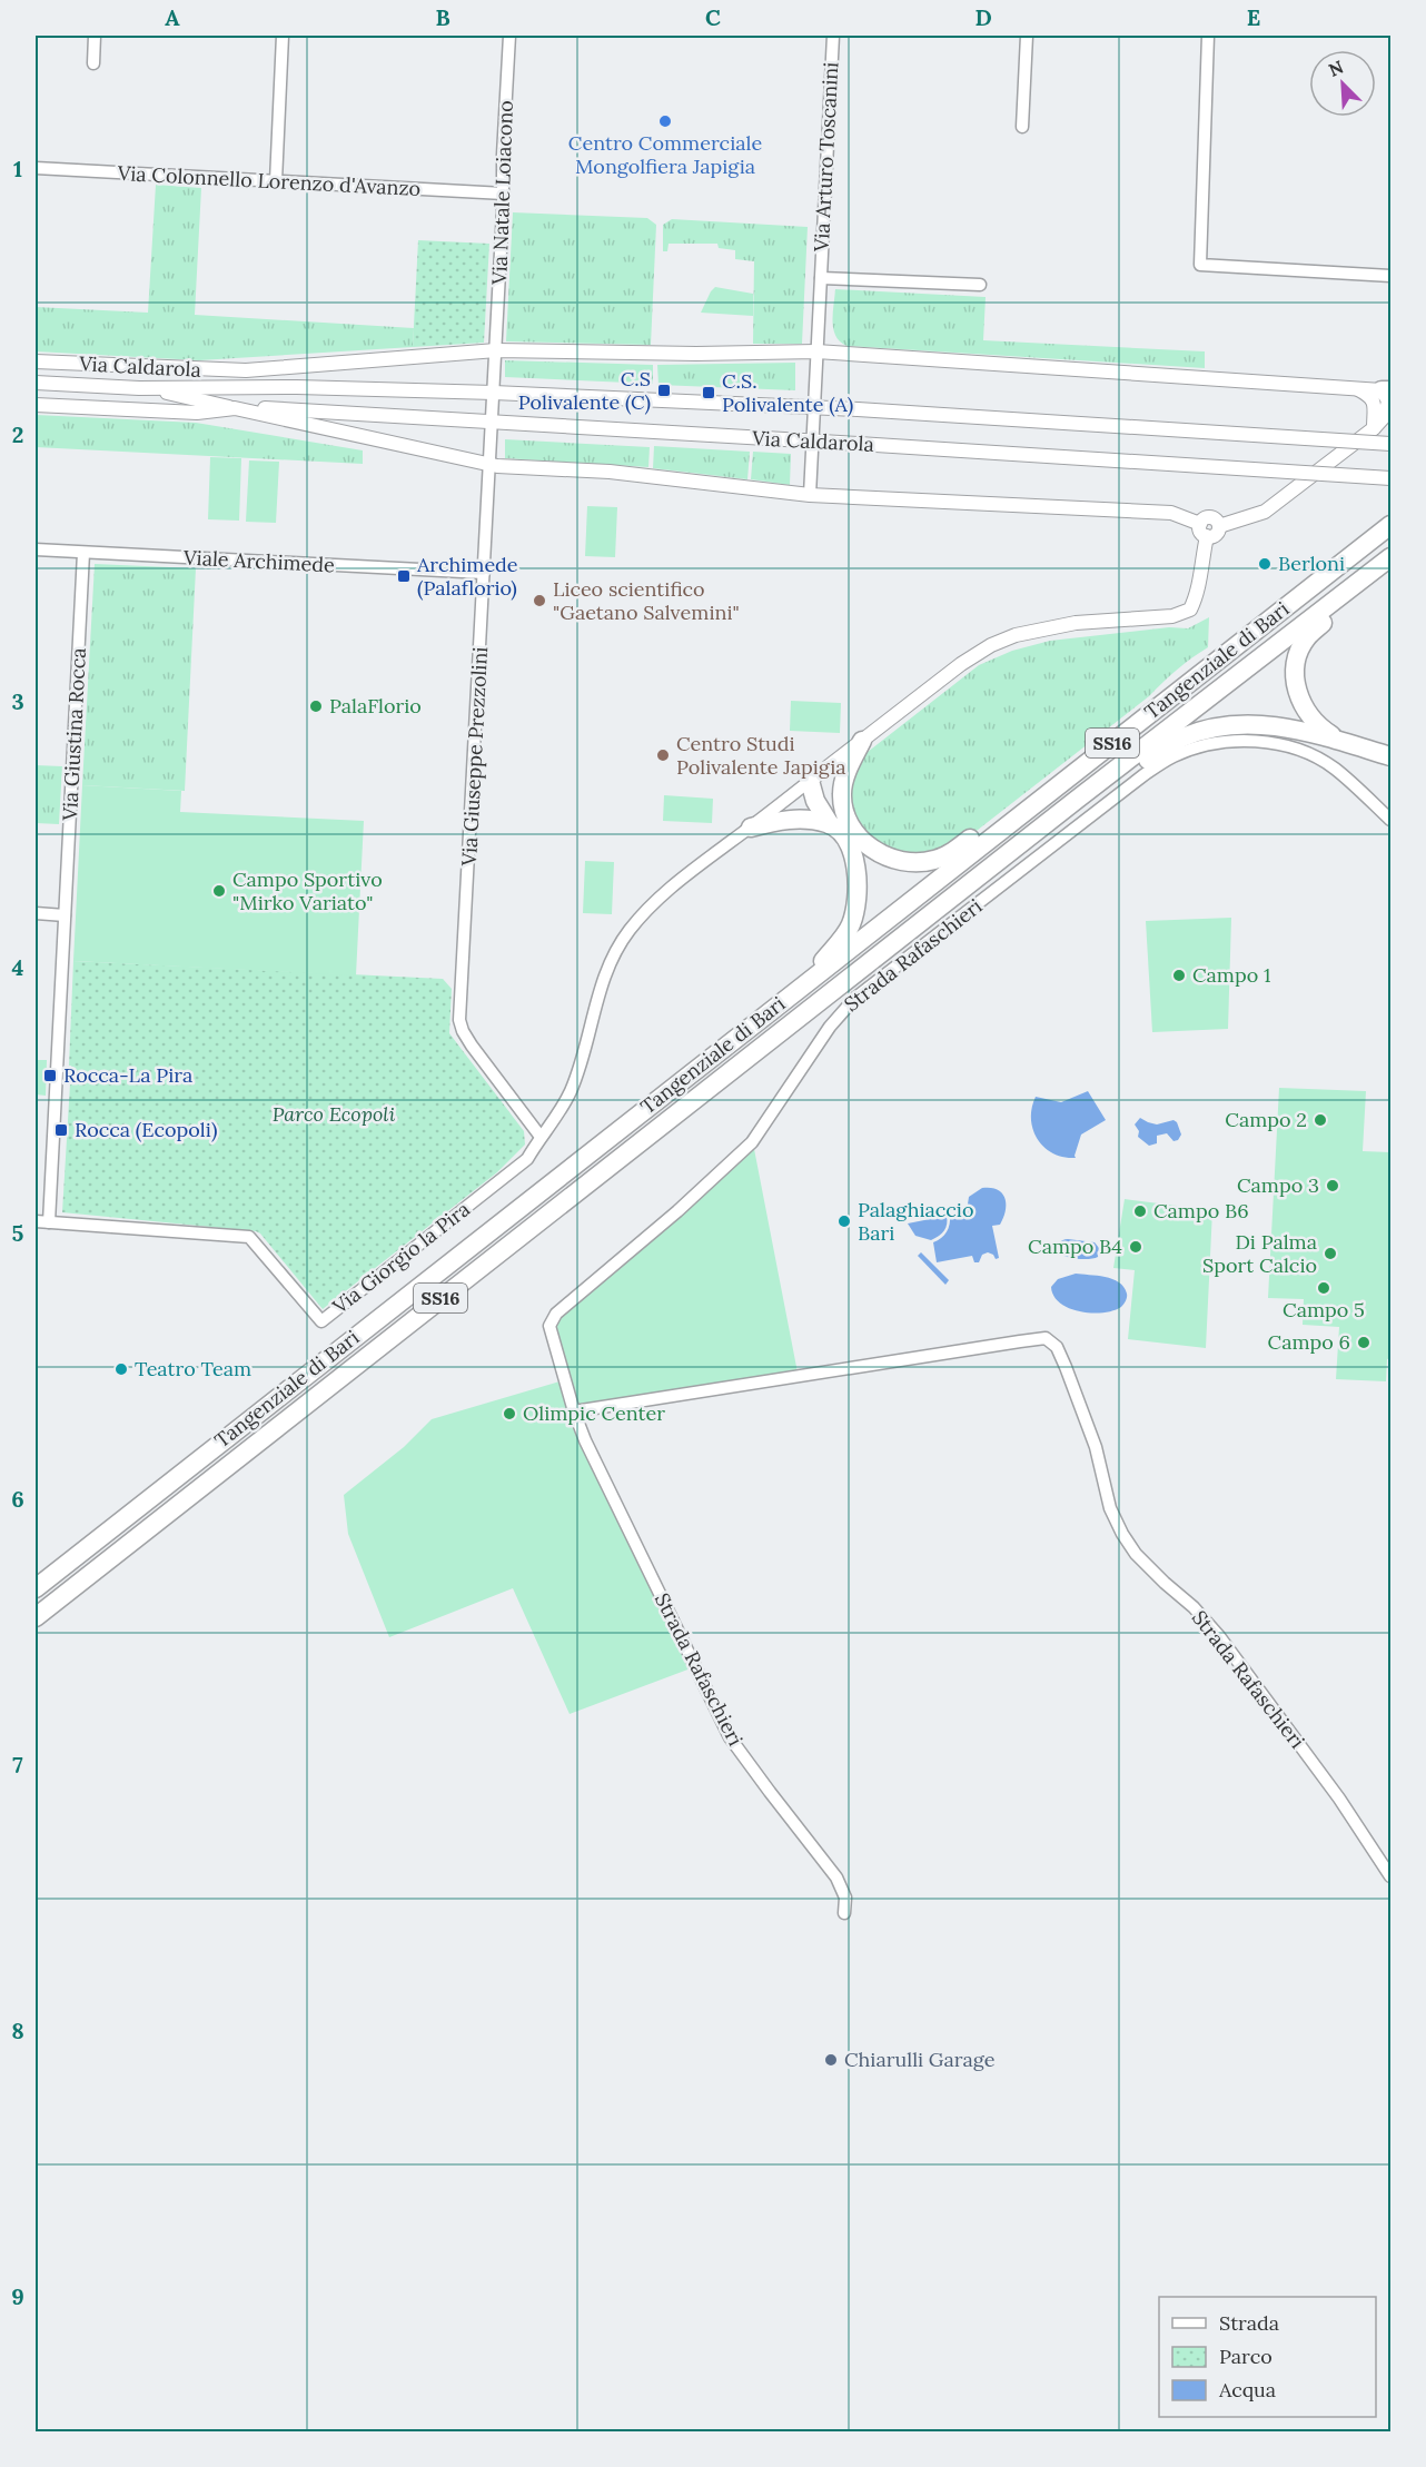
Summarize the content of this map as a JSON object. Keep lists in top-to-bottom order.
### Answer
{
  "streets": {
    "highway": ["Tangenziale di Bari", "SS16"],
    "street": [
      "Via Arturo Toscanini",
      "Via Colonnello Lorenzo d'Avanzo",
      "Via Natale Loiacono",
      "Via Caldarola",
      "Viale Archimede",
      "Via Giustina Rocca",
      "Via Giuseppe Prezzolini",
      "Strada Rafaschieri",
      "Via Giorgio la Pira"
    ]
  },
  "crossings": [
    ["Via Arturo Toscanini", "Via Caldarola"],
    ["Via Colonnello Lorenzo d'Avanzo", "Via Natale Loiacono"],
    ["Via Natale Loiacono", "Via Caldarola"],
    ["Via Natale Loiacono", "Via Giuseppe Prezzolini"],
    ["Via Caldarola", "Via Giuseppe Prezzolini"],
    ["Viale Archimede", "Via Giustina Rocca"],
    ["Viale Archimede", "Via Giuseppe Prezzolini"],
    ["Via Giustina Rocca", "Via Giorgio la Pira"],
    ["Via Giuseppe Prezzolini", "Via Giorgio la Pira"]
  ],
  "parks": ["Parco Ecopoli"],
  "places": {
    "other": [
      "Centro Commerciale Mongolfiera Japigia",
      "Berloni",
      "Liceo scientifico \"Gaetano Salvemini\"",
      "PalaFlorio",
      "Centro Studi Polivalente Japigia",
      "Campo Sportivo \"Mirko Variato\"",
      "Campo 1",
      "Campo 2",
      "Campo 3",
      "Campo B6",
      "Palaghiaccio Bari",
      "Campo B4",
      "Di Palma Sport Calcio",
      "Campo 5",
      "Campo 6",
      "Teatro Team",
      "Olimpic Center",
      "Chiarulli Garage"
    ],
    "transit": [
      "C.S Polivalente (C)",
      "C.S. Polivalente (A)",
      "Archimede (Palaflorio)",
      "Rocca-La Pira",
      "Rocca (Ecopoli)"
    ]
  },
  "legend": ["Strada", "Parco", "Acqua"],
  "north": "top left",
  "grid": {
    "columns": [
      "A",
      "B",
      "C",
      "D",
      "E"
    ],
    "rows": [
      "1",
      "2",
      "3",
      "4",
      "5",
      "6",
      "7",
      "8",
      "9"
    ]
  }
}
